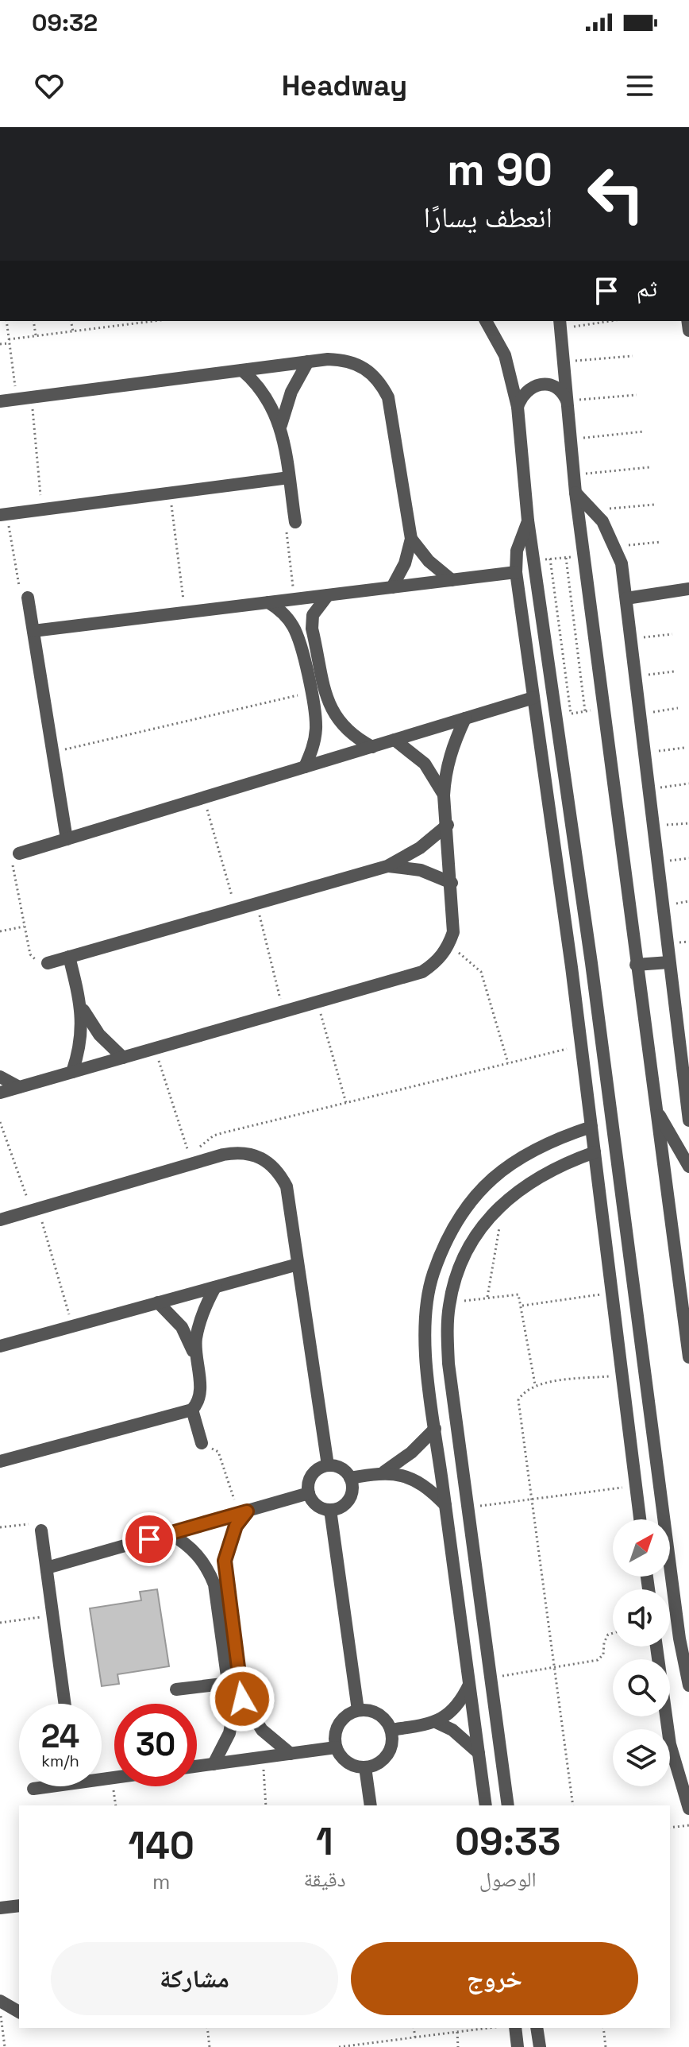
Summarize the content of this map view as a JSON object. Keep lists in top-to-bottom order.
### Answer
{
  "north": "top right",
  "page": {
    "status": "09:32",
    "header": "Headway",
    "turn": ["90 m", "انعطف يسارًا"],
    "then": "ثم",
    "speed": "24 km/h",
    "limit": "30",
    "eta": [
      "09:33",
      "الوصول",
      "1",
      "دقيقة",
      "140",
      "m"
    ],
    "buttons": ["خروج", "مشاركة"]
  }
}
